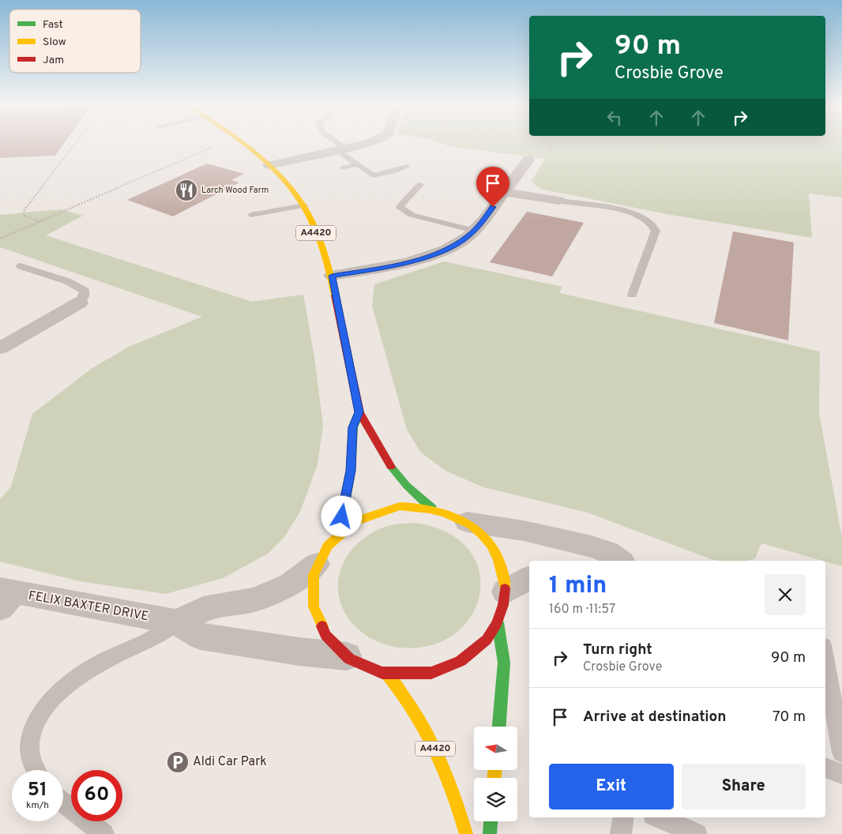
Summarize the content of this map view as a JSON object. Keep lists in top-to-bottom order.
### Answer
{
  "streets": {
    "main road": ["A4420"],
    "street": ["FELIX BAXTER DRIVE"]
  },
  "places": {
    "restaurant": ["Larch Wood Farm"],
    "parking": ["Aldi Car Park"]
  },
  "legend": ["Fast", "Slow", "Jam"],
  "north": "left",
  "page": {
    "turn": ["90 m", "Crosbie Grove"],
    "heading": ["1 min", "160 m · 11:57"],
    "list": [
      {
        "name": "Turn right",
        "note": "Crosbie Grove",
        "value": "90 m"
      },
      {
        "name": "Arrive at destination",
        "value": "70 m"
      }
    ],
    "buttons": ["Exit", "Share"],
    "speed": "51 km/h",
    "limit": "60"
  }
}
